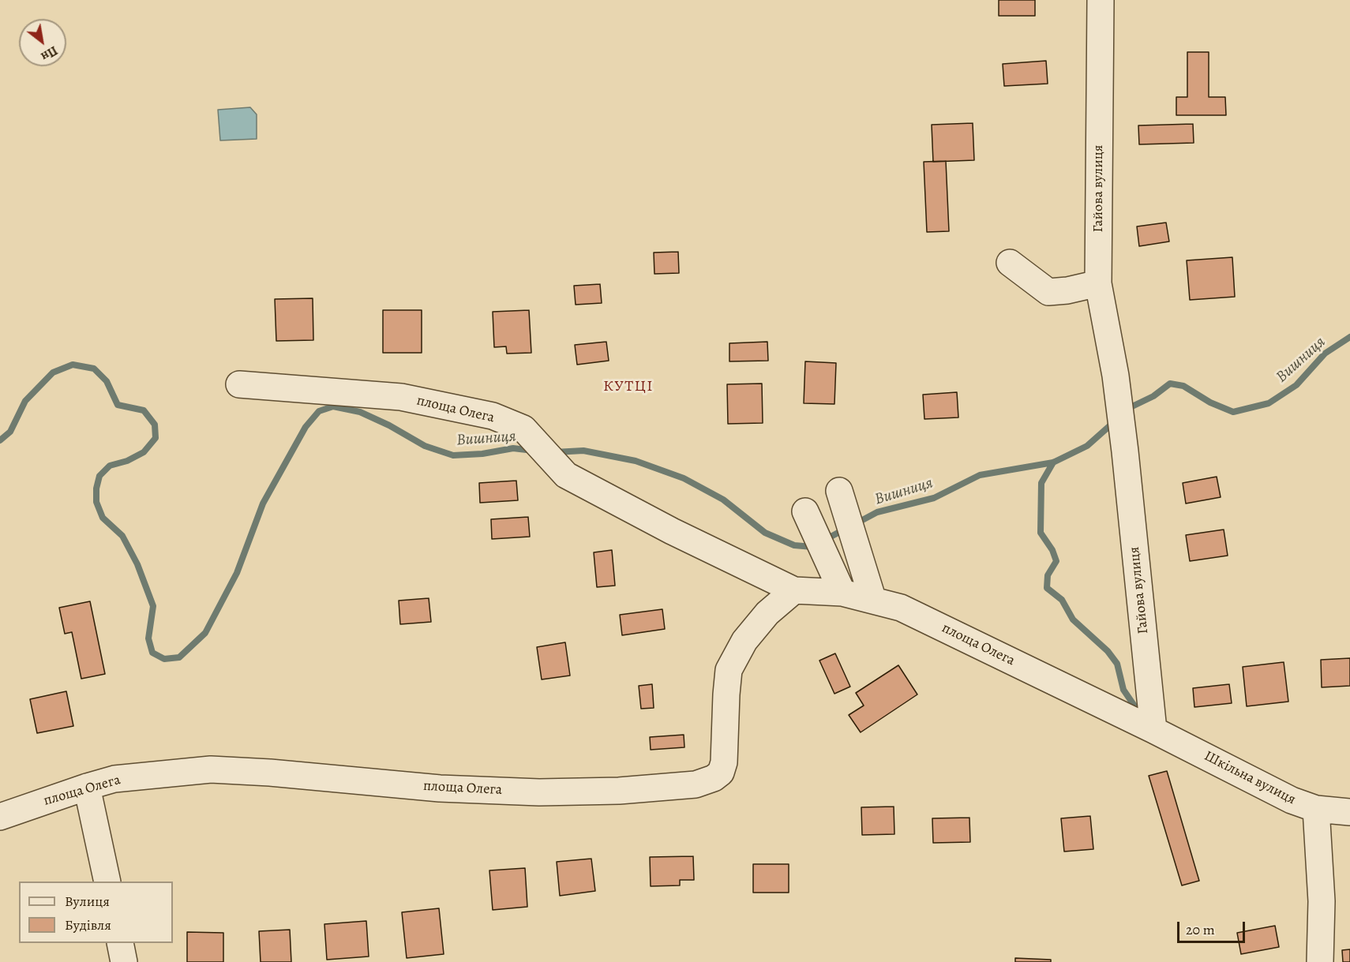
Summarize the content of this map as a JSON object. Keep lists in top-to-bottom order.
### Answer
{
  "streets": {
    "street": ["Гайова вулиця", "площа Олега", "Шкільна вулиця"]
  },
  "crossings": [
    ["Гайова вулиця", "площа Олега"],
    ["Гайова вулиця", "Шкільна вулиця"],
    ["площа Олега", "Шкільна вулиця"]
  ],
  "districts": ["КУТЦІ"],
  "water": ["Вишниця"],
  "legend": ["Вулиця", "Будівля"],
  "scale_bar": "20 m",
  "north": "bottom right"
}
